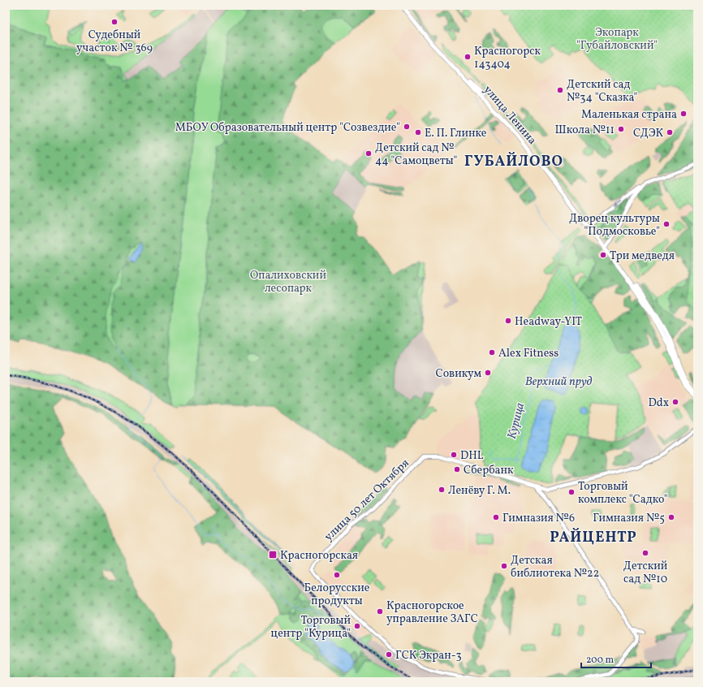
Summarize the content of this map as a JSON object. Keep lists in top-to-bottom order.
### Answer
{
  "streets": {
    "main road": ["улица Ленина"],
    "street": ["улица 50 лет Октября"]
  },
  "districts": ["ГУБАЙЛОВО", "РАЙЦЕНТР"],
  "water": ["Верхний пруд", "Курица"],
  "parks": ["Экопарк \"Губайловский\"", "Опалиховский лесопарк"],
  "places": {
    "other": [
      "Судебный участок № 369",
      "Красногорск 143404",
      "Детский сад №34 \"Сказка\"",
      "Маленькая страна",
      "МБОУ Образовательный центр \"Созвездие\"",
      "Школа №11",
      "Е. П. Глинке",
      "СДЭК",
      "Детский сад № 44 \"Самоцветы\"",
      "Дворец культуры \"Подмосковье\"",
      "Три медведя",
      "Headway-YIT",
      "Alex Fitness",
      "Совикум",
      "Ddx",
      "DHL",
      "Сбербанк",
      "Ленёву Г. М.",
      "Торговый комплекс \"Садко\"",
      "Гимназия №6",
      "Гимназия №5",
      "Детский сад №10",
      "Детская библиотека №22",
      "Белорусские продукты",
      "Красногорское управление ЗАГС",
      "Торговый центр \"Курица\"",
      "ГСК Экран-3"
    ],
    "transit": ["Красногорская"]
  },
  "scale_bar": "200 m"
}
